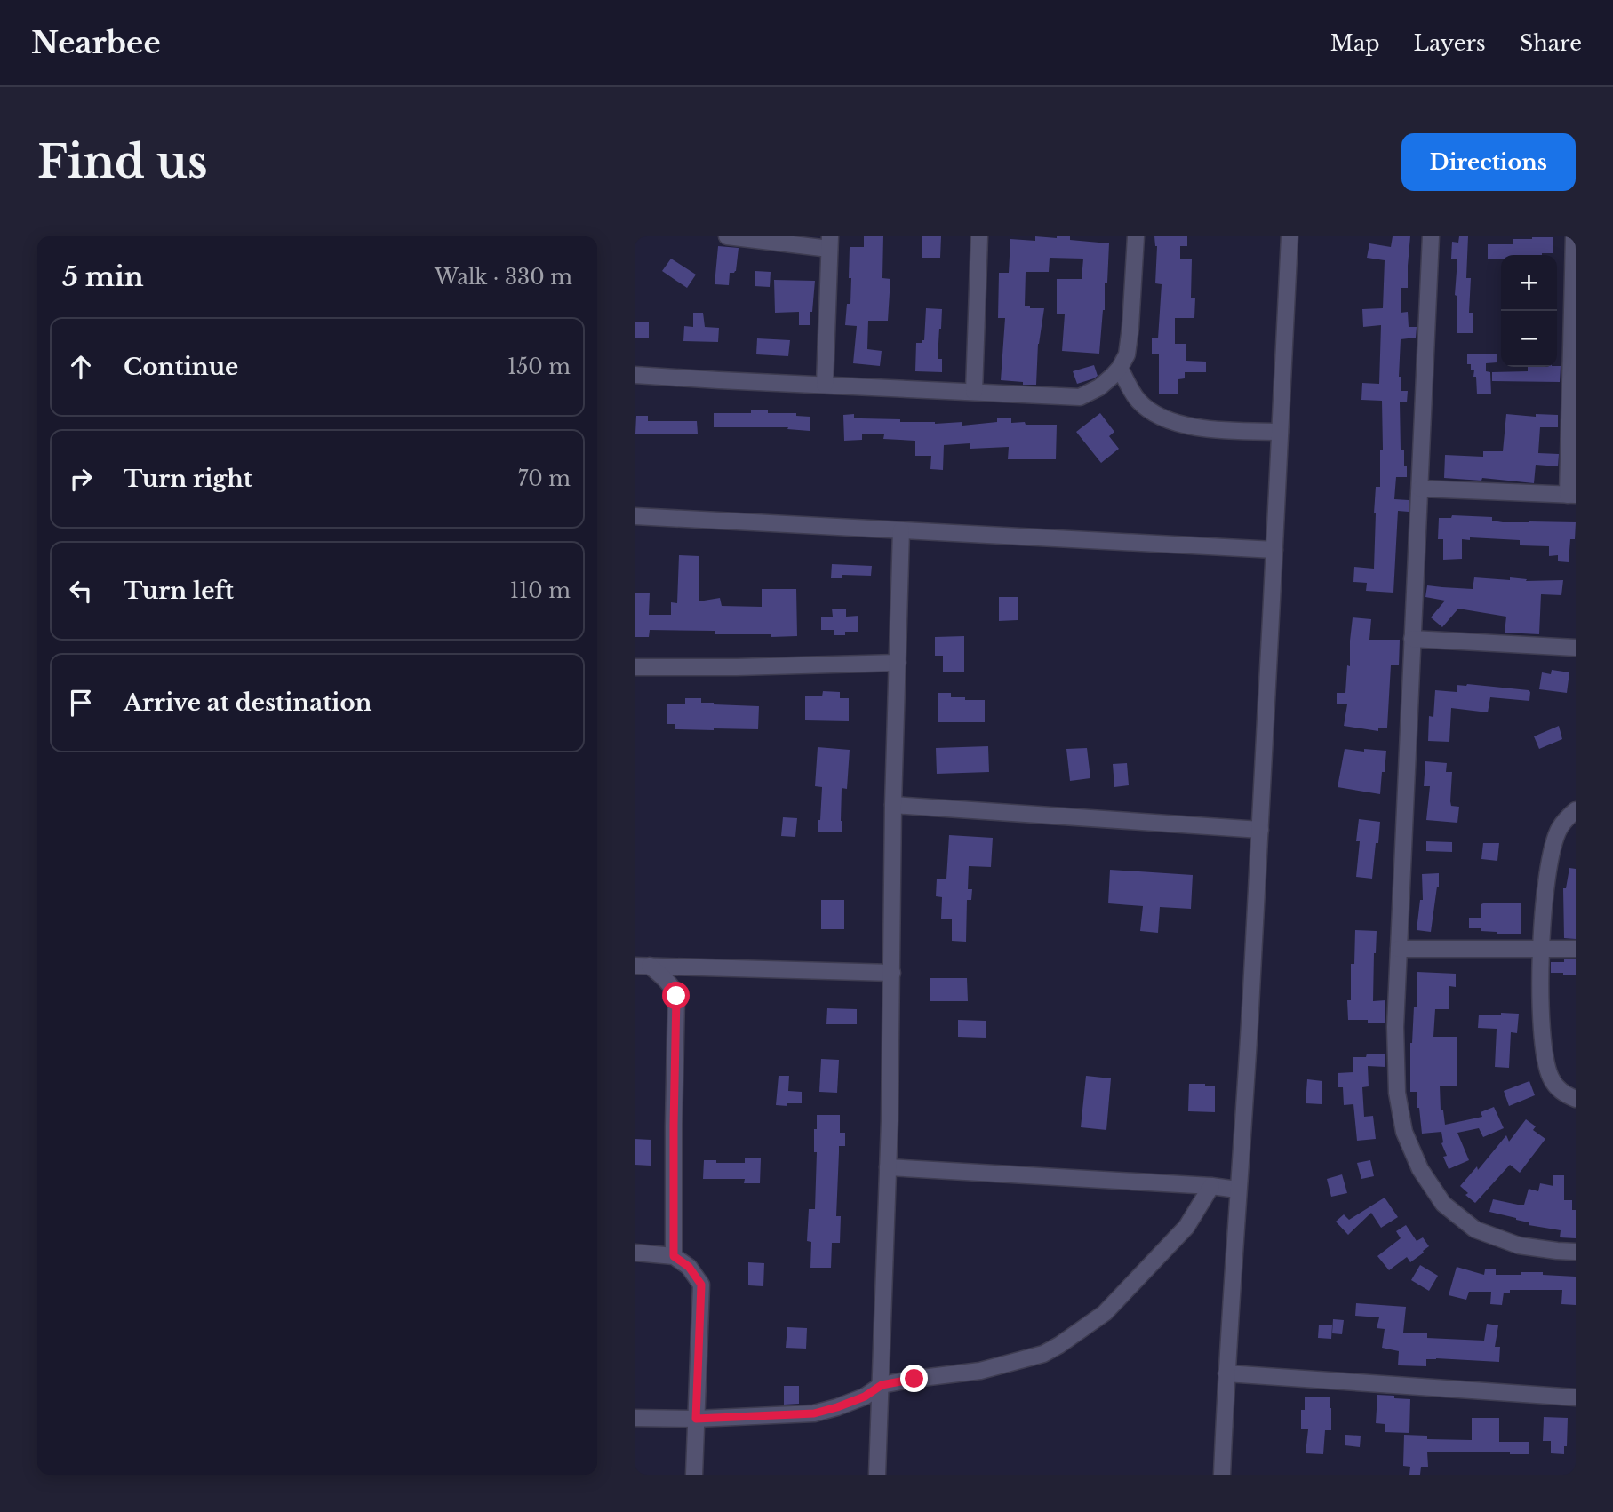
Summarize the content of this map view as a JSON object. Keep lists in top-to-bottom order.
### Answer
{
  "page": {
    "header": "Nearbee",
    "nav": ["Map", "Layers", "Share"],
    "buttons": "Directions",
    "title": "Find us",
    "heading": ["5 min", "Walk · 330 m"],
    "map_buttons": ["+", "−"],
    "list": [
      ["Continue", "150 m"],
      ["Turn right", "70 m"],
      ["Turn left", "110 m"],
      "Arrive at destination"
    ]
  }
}
